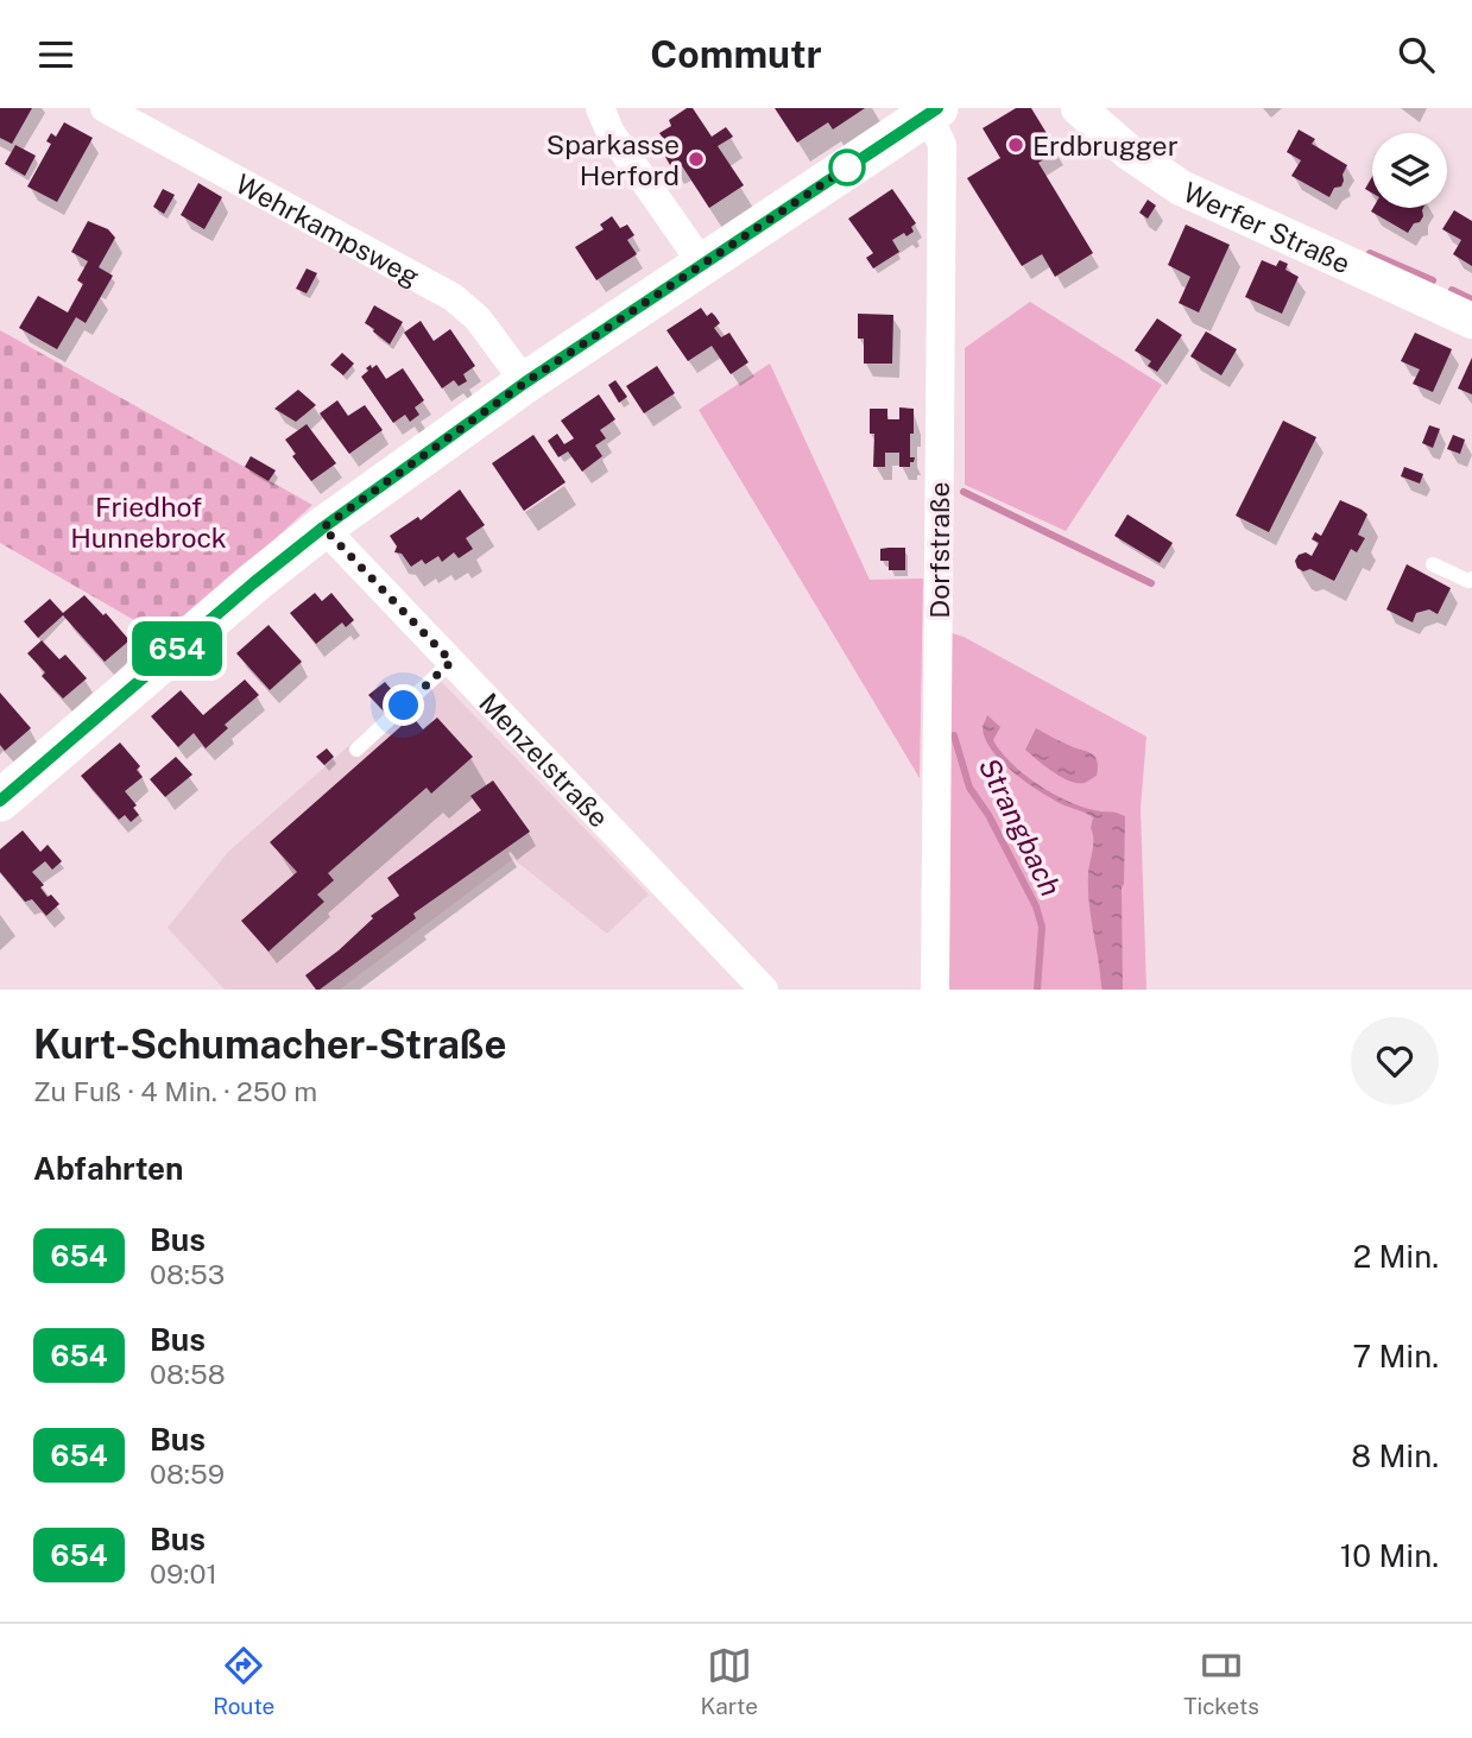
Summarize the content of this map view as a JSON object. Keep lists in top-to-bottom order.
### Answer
{
  "streets": {
    "street": [
      "Werfer Straße",
      "Wehrkampsweg",
      "Dorfstraße",
      "Menzelstraße"
    ]
  },
  "water": ["Strangbach"],
  "parks": ["Friedhof Hunnebrock"],
  "places": ["Erdbrugger", "Sparkasse Herford"],
  "lines": ["bus line 654"],
  "page": {
    "header": "Commutr",
    "on_map": "654",
    "heading": [
      ["Kurt-Schumacher-Straße", "Zu Fuß · 4 Min. · 250 m"],
      "Abfahrten"
    ],
    "list": [
      {
        "mark": "654",
        "name": "Bus",
        "note": "08:53",
        "value": "2 Min."
      },
      {
        "mark": "654",
        "name": "Bus",
        "note": "08:58",
        "value": "7 Min."
      },
      {
        "mark": "654",
        "name": "Bus",
        "note": "08:59",
        "value": "8 Min."
      },
      {
        "mark": "654",
        "name": "Bus",
        "note": "09:01",
        "value": "10 Min."
      }
    ],
    "tabs": ["Route", "Karte", "Tickets"]
  }
}
